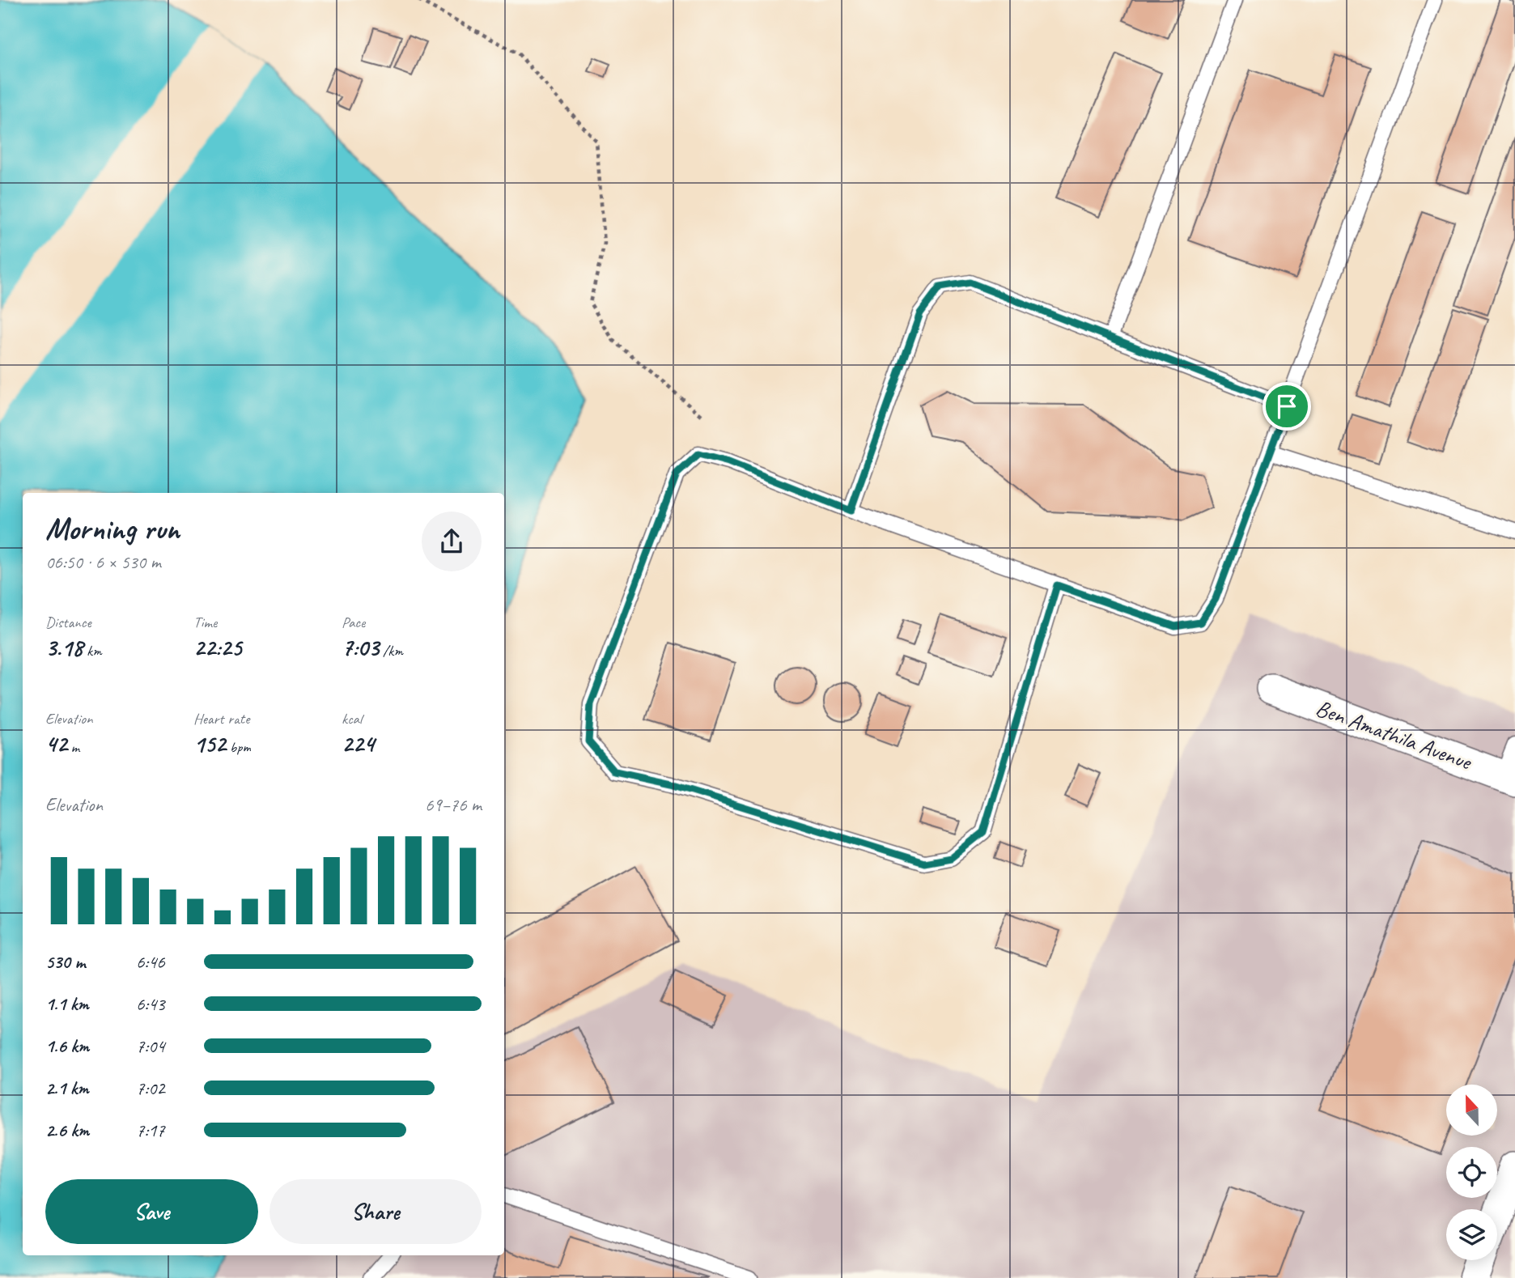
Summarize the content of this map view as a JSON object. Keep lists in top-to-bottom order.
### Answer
{
  "streets": {
    "street": ["Ben Amathila Avenue"]
  },
  "north": "top",
  "page": {
    "heading": ["Morning run", "06:50 · 6 × 530 m"],
    "stats": [
      ["Distance", "3.18 km"],
      ["Time", "22:25"],
      ["Pace", "7:03 /km"],
      ["Elevation", "42 m"],
      ["Heart rate", "152 bpm"],
      ["kcal", "224"]
    ],
    "chart": ["Elevation", "69–76 m"],
    "list": [
      {
        "name": "530 m",
        "note": "6:46"
      },
      {
        "name": "1.1 km",
        "note": "6:43"
      },
      {
        "name": "1.6 km",
        "note": "7:04"
      },
      {
        "name": "2.1 km",
        "note": "7:02"
      },
      {
        "name": "2.6 km",
        "note": "7:17"
      }
    ],
    "buttons": ["Save", "Share"]
  }
}
